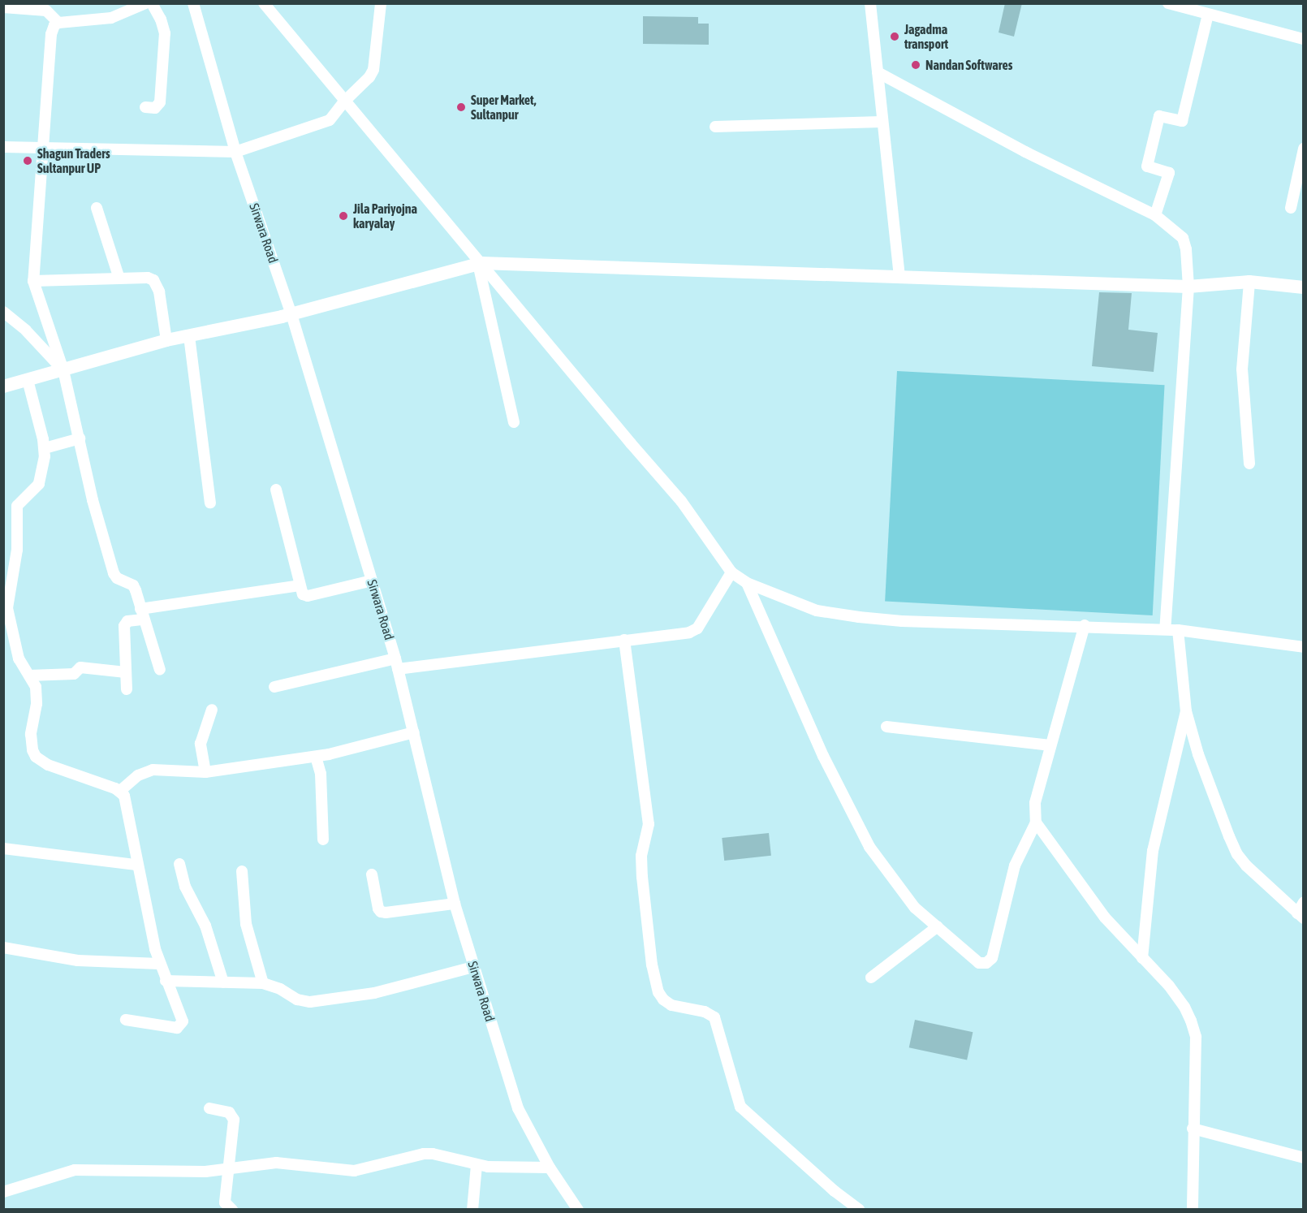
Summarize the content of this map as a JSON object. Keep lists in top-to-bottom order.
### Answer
{
  "streets": {
    "street": ["Sirwara Road"]
  },
  "places": [
    "Jagadma transport",
    "Nandan Softwares",
    "Super Market, Sultanpur",
    "Shagun Traders Sultanpur UP",
    "Jila Pariyojna karyalay"
  ]
}
